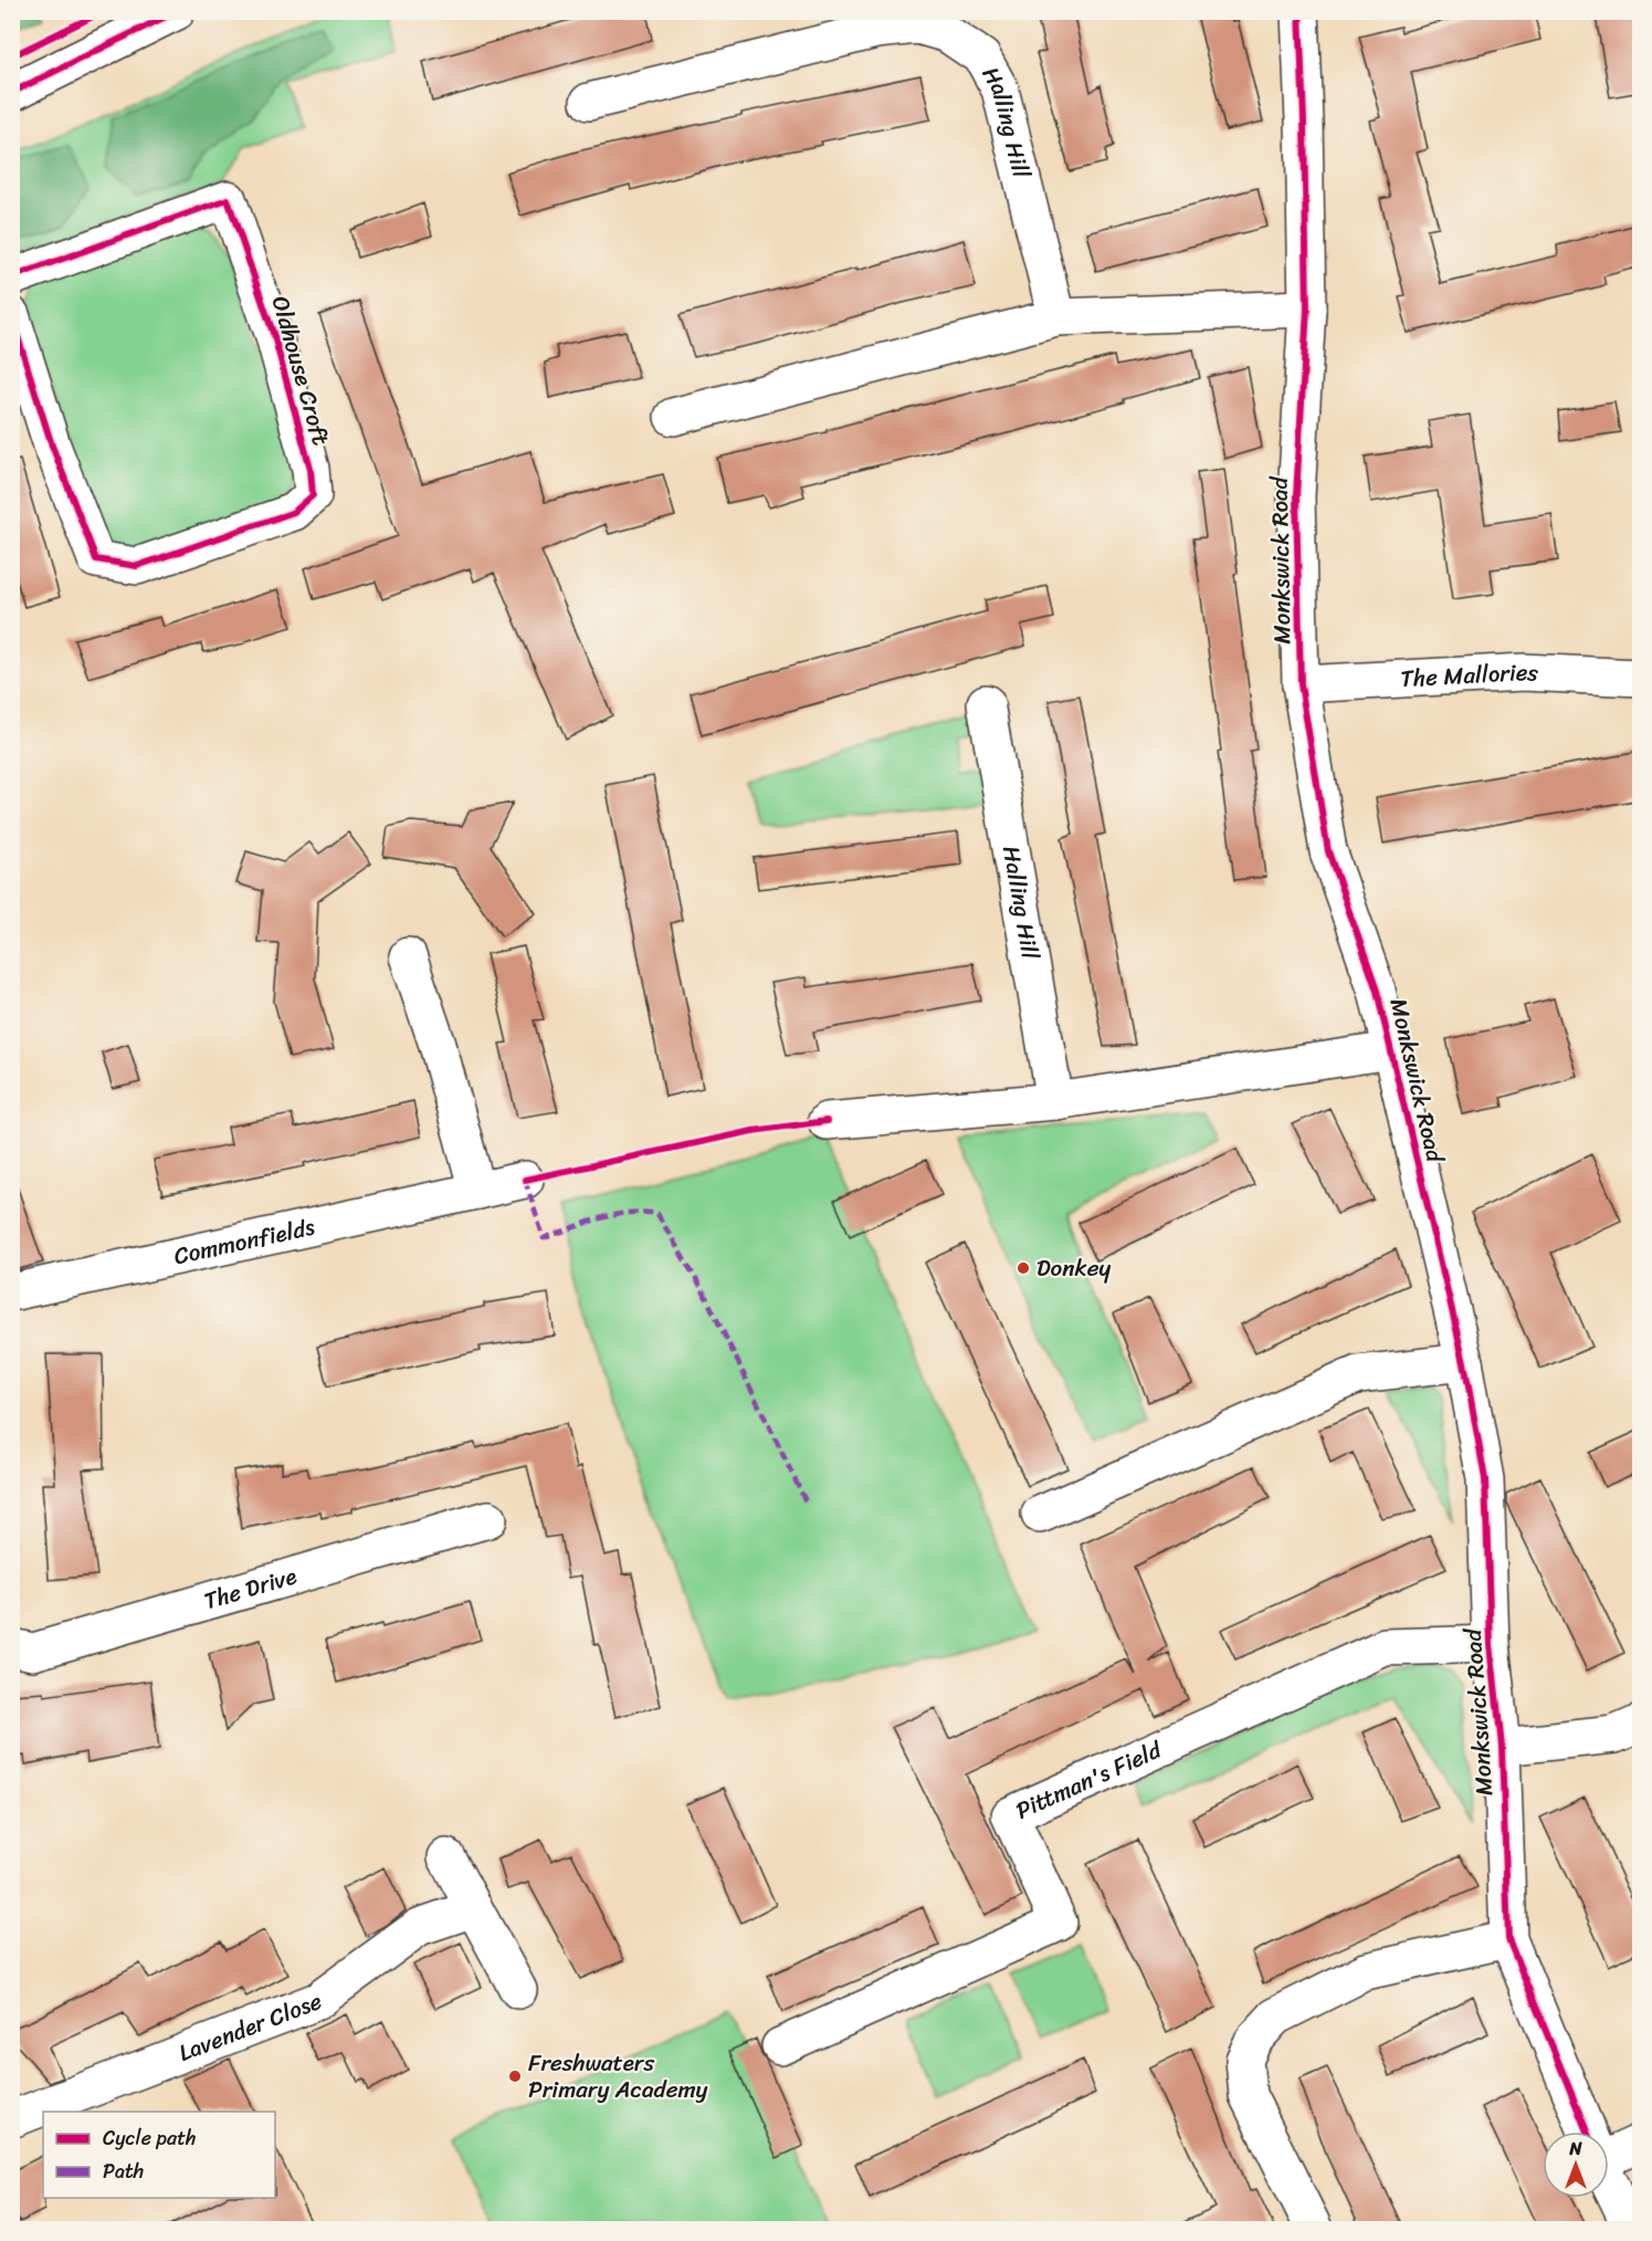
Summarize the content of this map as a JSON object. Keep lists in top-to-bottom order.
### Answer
{
  "streets": {
    "street": [
      "Halling Hill",
      "Oldhouse Croft",
      "Monkswick Road",
      "The Mallories",
      "Commonfields",
      "The Drive",
      "Pittman's Field",
      "Lavender Close"
    ]
  },
  "crossings": [
    ["Monkswick Road", "The Mallories"],
    ["Monkswick Road", "Pittman's Field"]
  ],
  "places": ["Donkey", "Freshwaters Primary Academy"],
  "legend": ["Cycle path", "Path"],
  "north": "top"
}
